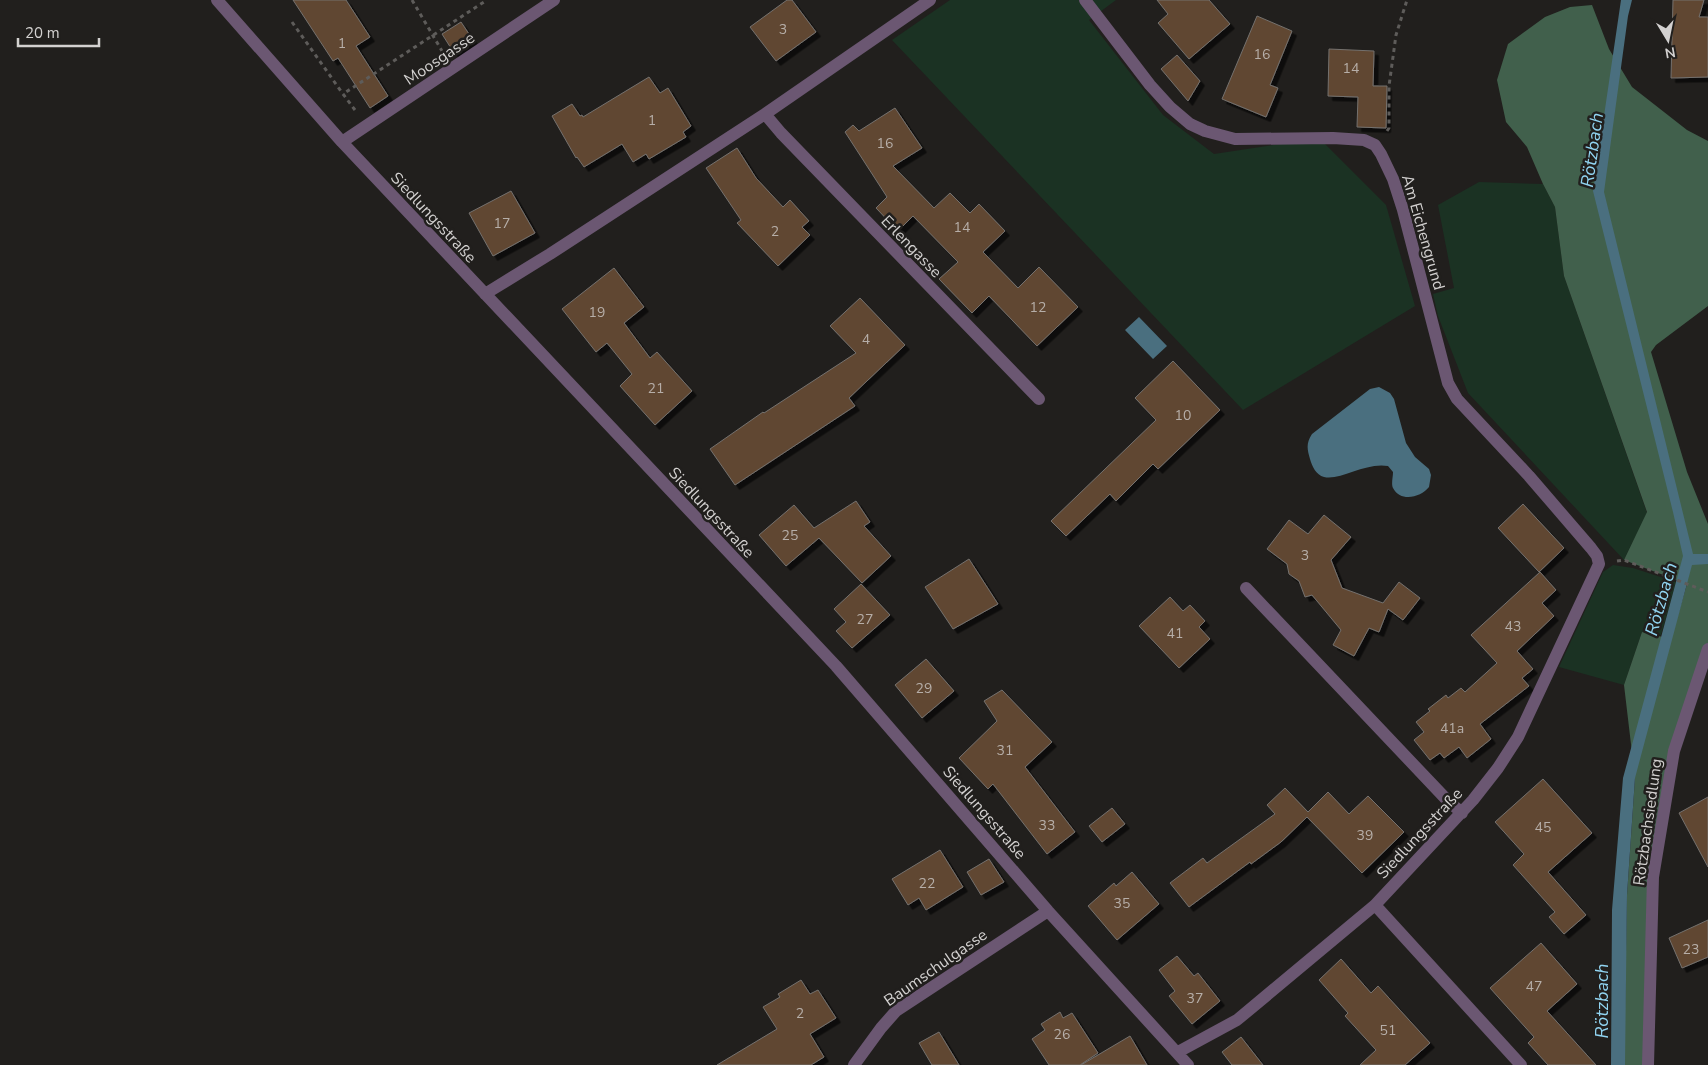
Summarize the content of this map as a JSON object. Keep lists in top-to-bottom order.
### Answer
{
  "streets": {
    "street": [
      "Moosgasse",
      "Siedlungsstraße",
      "Am Eichengrund",
      "Erlengasse",
      "Rötzbachsiedlung",
      "Baumschulgasse"
    ]
  },
  "crossings": [
    ["Moosgasse", "Siedlungsstraße"],
    ["Siedlungsstraße", "Am Eichengrund"],
    ["Siedlungsstraße", "Baumschulgasse"]
  ],
  "water": ["Rötzbach"],
  "house_numbers": [
    "3",
    "1",
    "16",
    "14",
    "1",
    "16",
    "17",
    "14",
    "2",
    "12",
    "19",
    "4",
    "21",
    "10",
    "25",
    "3",
    "27",
    "43",
    "41",
    "29",
    "41a",
    "31",
    "33",
    "45",
    "39",
    "22",
    "35",
    "23",
    "47",
    "37",
    "2",
    "51",
    "26"
  ],
  "scale_bar": "20 m",
  "north": "bottom"
}
